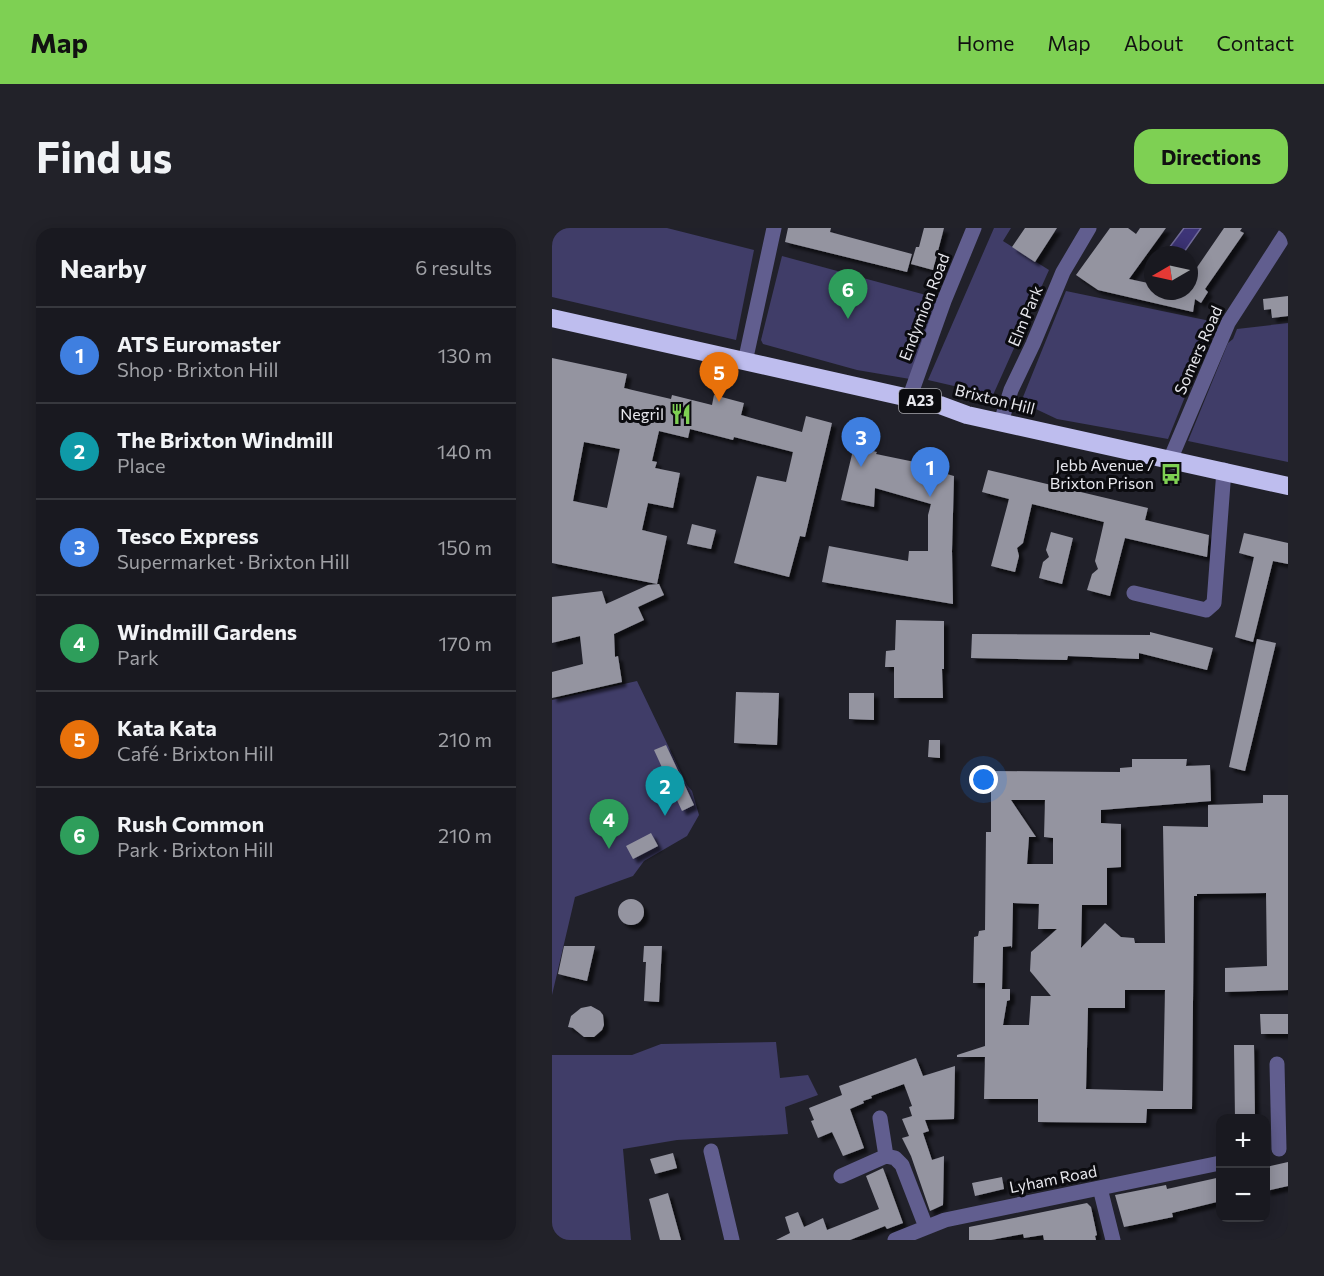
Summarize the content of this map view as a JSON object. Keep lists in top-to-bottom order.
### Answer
{
  "streets": {
    "highway": ["Brixton Hill", "A23"],
    "street": [
      "Endymion Road",
      "Elm Park",
      "Somers Road",
      "Lyham Road"
    ]
  },
  "crossings": [
    ["Endymion Road", "Brixton Hill"],
    ["Elm Park", "Brixton Hill"],
    ["Somers Road", "Brixton Hill"]
  ],
  "places": {
    "restaurant": ["Negril"],
    "bus stop": ["Jebb Avenue / Brixton Prison"]
  },
  "north": "left",
  "page": {
    "header": "Map",
    "nav": [
      "Home",
      "Map",
      "About",
      "Contact"
    ],
    "buttons": "Directions",
    "title": "Find us",
    "heading": ["Nearby", "6 results"],
    "pins": [
      "6",
      "5",
      "3",
      "1",
      "2",
      "4"
    ],
    "list": [
      {
        "mark": "1",
        "name": "ATS Euromaster",
        "note": "Shop · Brixton Hill",
        "value": "130 m"
      },
      {
        "mark": "2",
        "name": "The Brixton Windmill",
        "note": "Place",
        "value": "140 m"
      },
      {
        "mark": "3",
        "name": "Tesco Express",
        "note": "Supermarket · Brixton Hill",
        "value": "150 m"
      },
      {
        "mark": "4",
        "name": "Windmill Gardens",
        "note": "Park",
        "value": "170 m"
      },
      {
        "mark": "5",
        "name": "Kata Kata",
        "note": "Café · Brixton Hill",
        "value": "210 m"
      },
      {
        "mark": "6",
        "name": "Rush Common",
        "note": "Park · Brixton Hill",
        "value": "210 m"
      }
    ],
    "map_buttons": ["+", "−"]
  }
}
